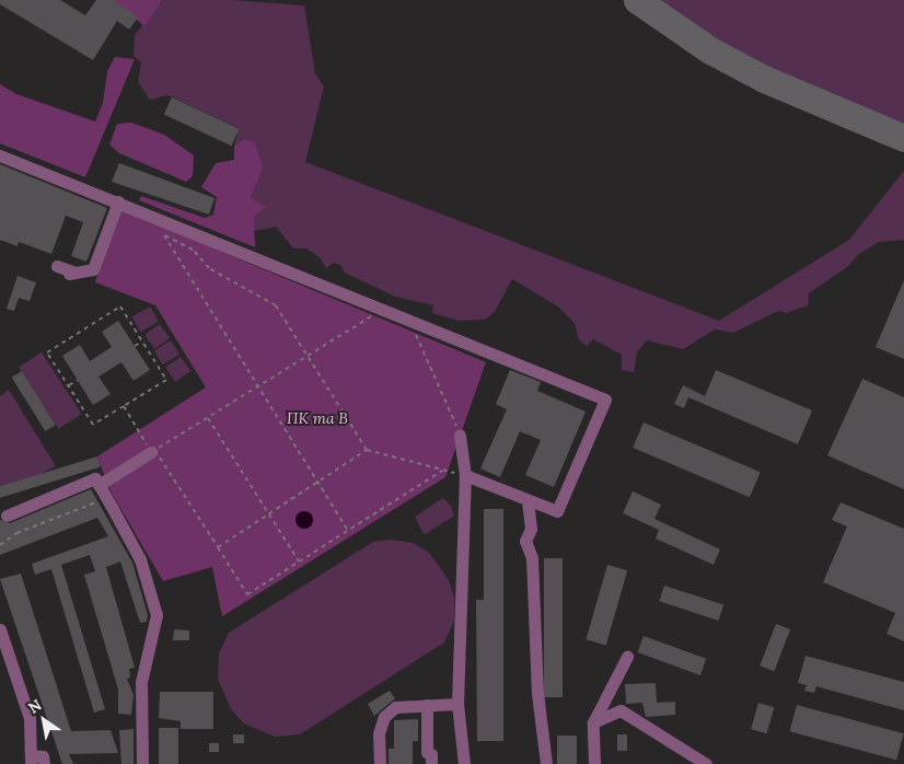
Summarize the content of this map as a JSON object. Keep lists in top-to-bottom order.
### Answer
{
  "parks": ["ПК та В"],
  "north": "top left"
}
